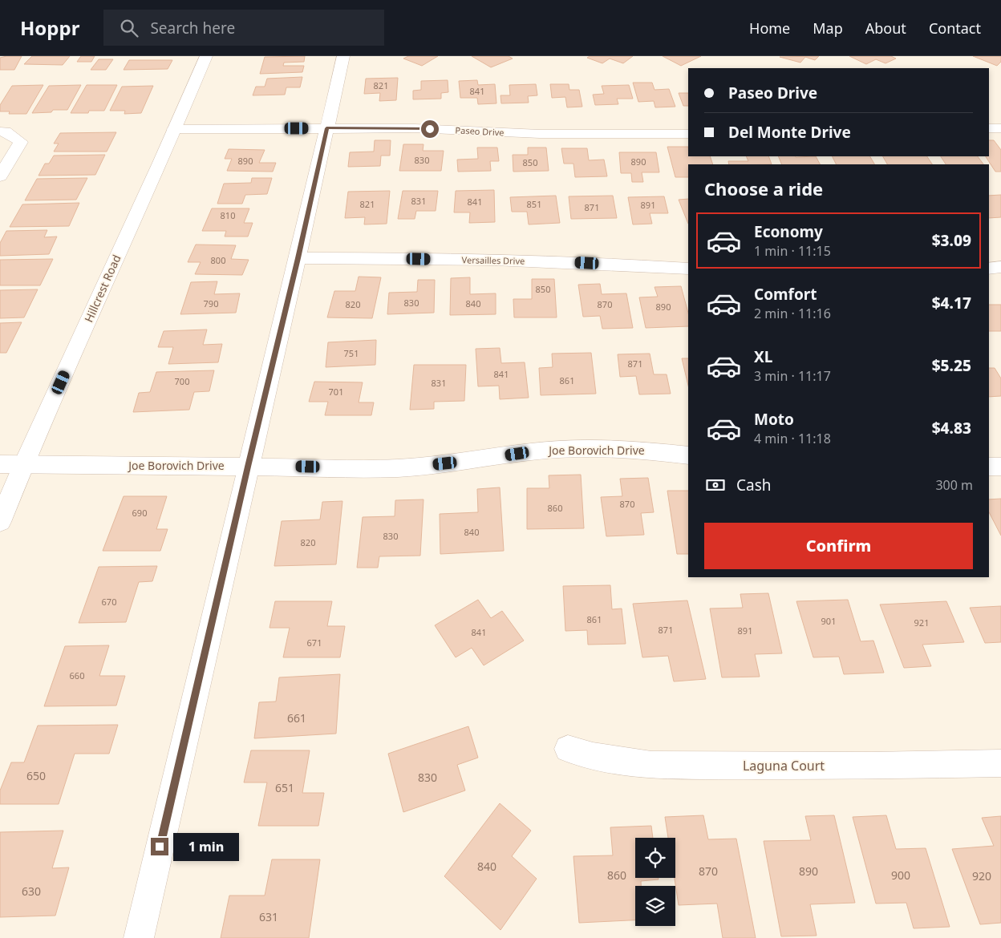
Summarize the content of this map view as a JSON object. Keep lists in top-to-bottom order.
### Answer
{
  "streets": {
    "street": [
      "Paseo Drive",
      "Versailles Drive",
      "Hillcrest Road",
      "Joe Borovich Drive",
      "Laguna Court"
    ]
  },
  "crossings": [
    ["Paseo Drive", "Hillcrest Road"],
    ["Hillcrest Road", "Joe Borovich Drive"]
  ],
  "house_numbers": [
    "821",
    "841",
    "830",
    "890",
    "890",
    "850",
    "831",
    "841",
    "821",
    "851",
    "891",
    "871",
    "810",
    "800",
    "850",
    "830",
    "790",
    "840",
    "820",
    "870",
    "890",
    "751",
    "871",
    "841",
    "861",
    "700",
    "831",
    "701",
    "870",
    "860",
    "690",
    "840",
    "830",
    "820",
    "670",
    "861",
    "901",
    "921",
    "871",
    "891",
    "841",
    "671",
    "660",
    "661",
    "650",
    "830",
    "651",
    "840",
    "870",
    "890",
    "860",
    "900",
    "920",
    "630",
    "631"
  ],
  "page": {
    "header": "Hoppr",
    "search": "Search here",
    "nav": [
      "Home",
      "Map",
      "About",
      "Contact"
    ],
    "banner": ["Paseo Drive", "Del Monte Drive"],
    "heading": "Choose a ride",
    "list": [
      {
        "name": "Economy",
        "note": "1 min · 11:15",
        "value": "$3.09"
      },
      {
        "name": "Comfort",
        "note": "2 min · 11:16",
        "value": "$4.17"
      },
      {
        "name": "XL",
        "note": "3 min · 11:17",
        "value": "$5.25"
      },
      {
        "name": "Moto",
        "note": "4 min · 11:18",
        "value": "$4.83"
      }
    ],
    "pay": ["Cash", "300 m"],
    "buttons": "Confirm",
    "bubble": "1 min"
  }
}
